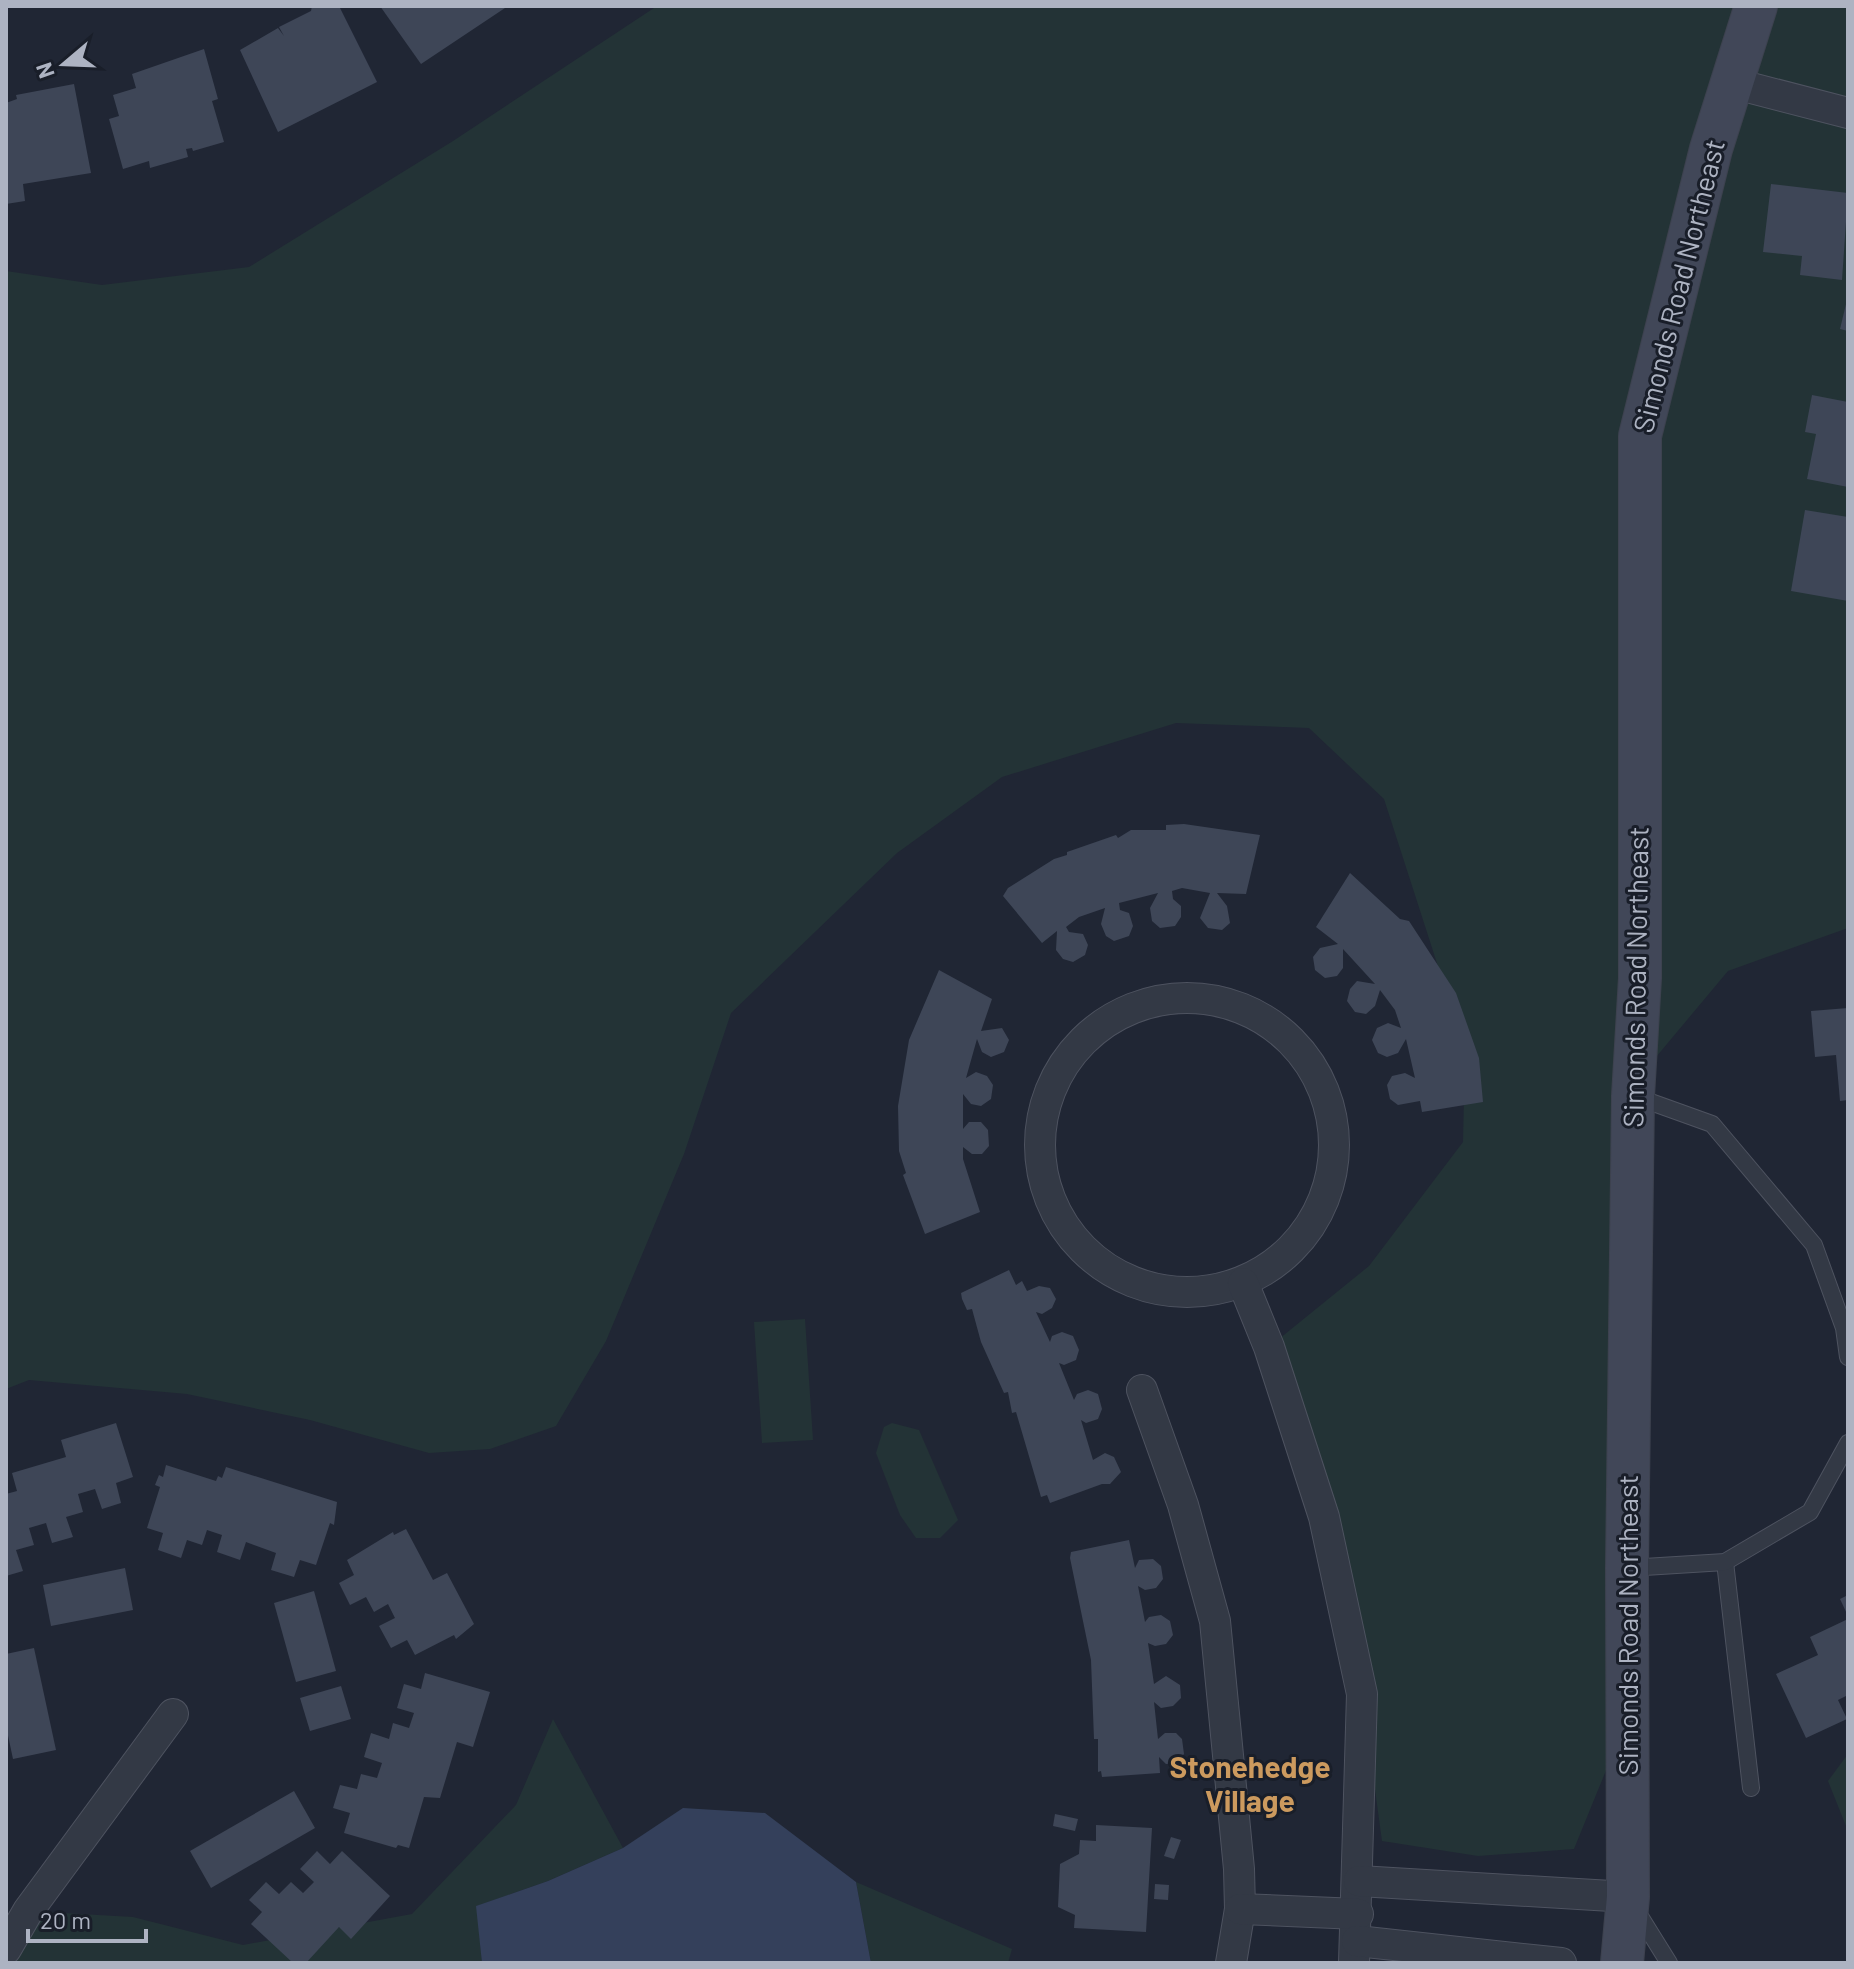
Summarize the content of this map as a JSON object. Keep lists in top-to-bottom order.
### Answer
{
  "streets": {
    "main road": ["Simonds Road Northeast"]
  },
  "districts": ["Stonehedge Village"],
  "scale_bar": "20 m",
  "north": "left"
}
